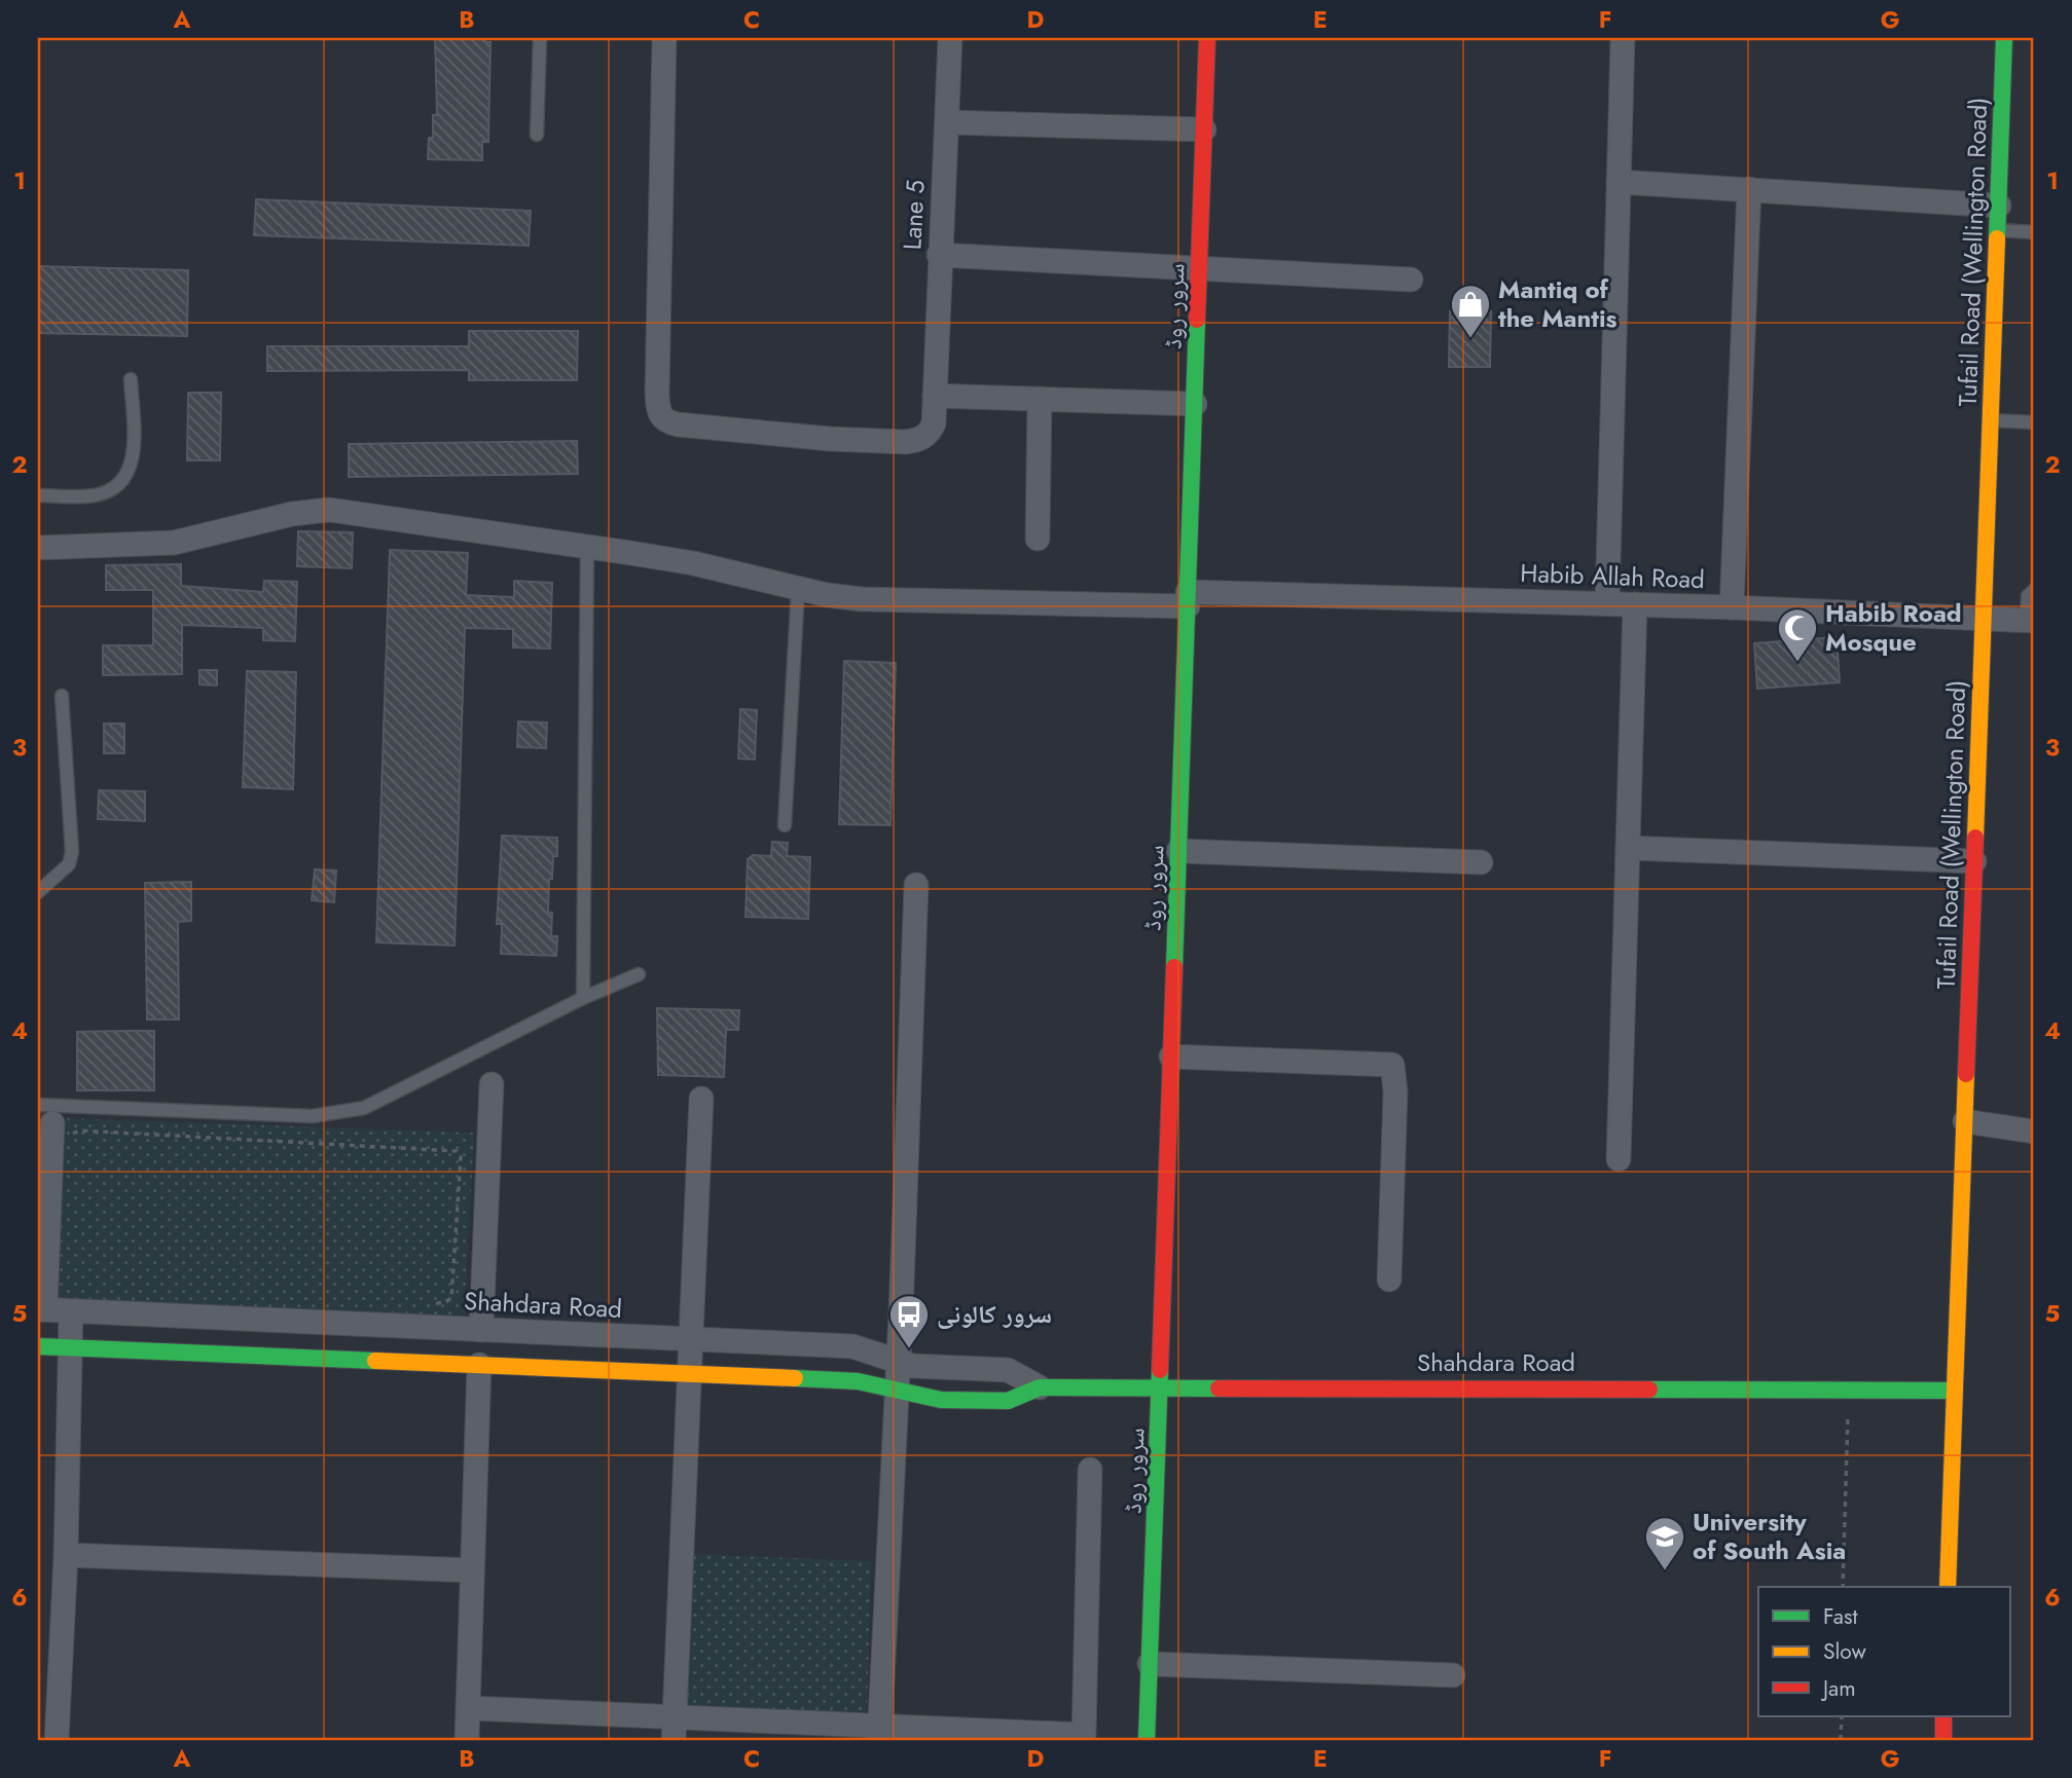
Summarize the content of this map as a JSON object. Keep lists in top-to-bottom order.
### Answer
{
  "streets": {
    "street": [
      "Lane 5",
      "Tufail Road (Wellington Road)",
      "سرور روڈ",
      "Habib Allah Road",
      "Shahdara Road"
    ]
  },
  "crossings": [
    ["Tufail Road (Wellington Road)", "Habib Allah Road"],
    ["Tufail Road (Wellington Road)", "Shahdara Road"],
    ["سرور روڈ", "Habib Allah Road"],
    ["سرور روڈ", "Shahdara Road"]
  ],
  "places": {
    "shop": ["Mantiq of the Mantis"],
    "mosque": ["Habib Road Mosque"],
    "bus stop": ["سرور کالونی"],
    "school or university": ["University of South Asia"]
  },
  "legend": ["Fast", "Slow", "Jam"],
  "grid": {
    "columns": [
      "A",
      "B",
      "C",
      "D",
      "E",
      "F",
      "G"
    ],
    "rows": [
      "1",
      "2",
      "3",
      "4",
      "5",
      "6"
    ]
  }
}
